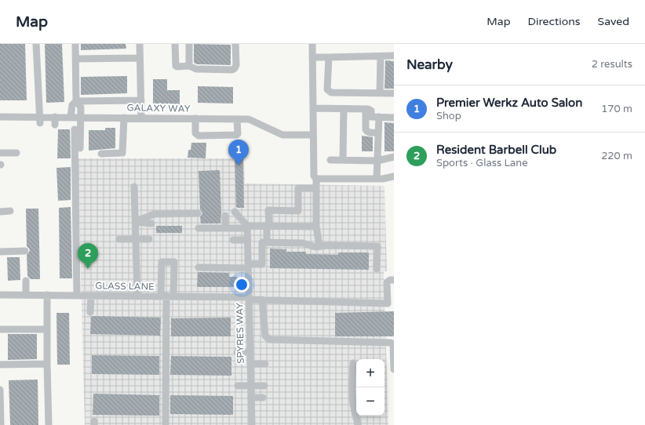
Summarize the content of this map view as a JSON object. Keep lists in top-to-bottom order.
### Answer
{
  "streets": {
    "street": ["GALAXY WAY", "GLASS LANE", "SPYRES WAY"]
  },
  "crossings": [
    ["GLASS LANE", "SPYRES WAY"]
  ],
  "page": {
    "header": "Map",
    "nav": ["Map", "Directions", "Saved"],
    "heading": ["Nearby", "2 results"],
    "list": [
      {
        "mark": "1",
        "name": "Premier Werkz Auto Salon",
        "note": "Shop",
        "value": "170 m"
      },
      {
        "mark": "2",
        "name": "Resident Barbell Club",
        "note": "Sports · Glass Lane",
        "value": "220 m"
      }
    ],
    "pins": ["1", "2"],
    "map_buttons": ["+", "−"]
  }
}
